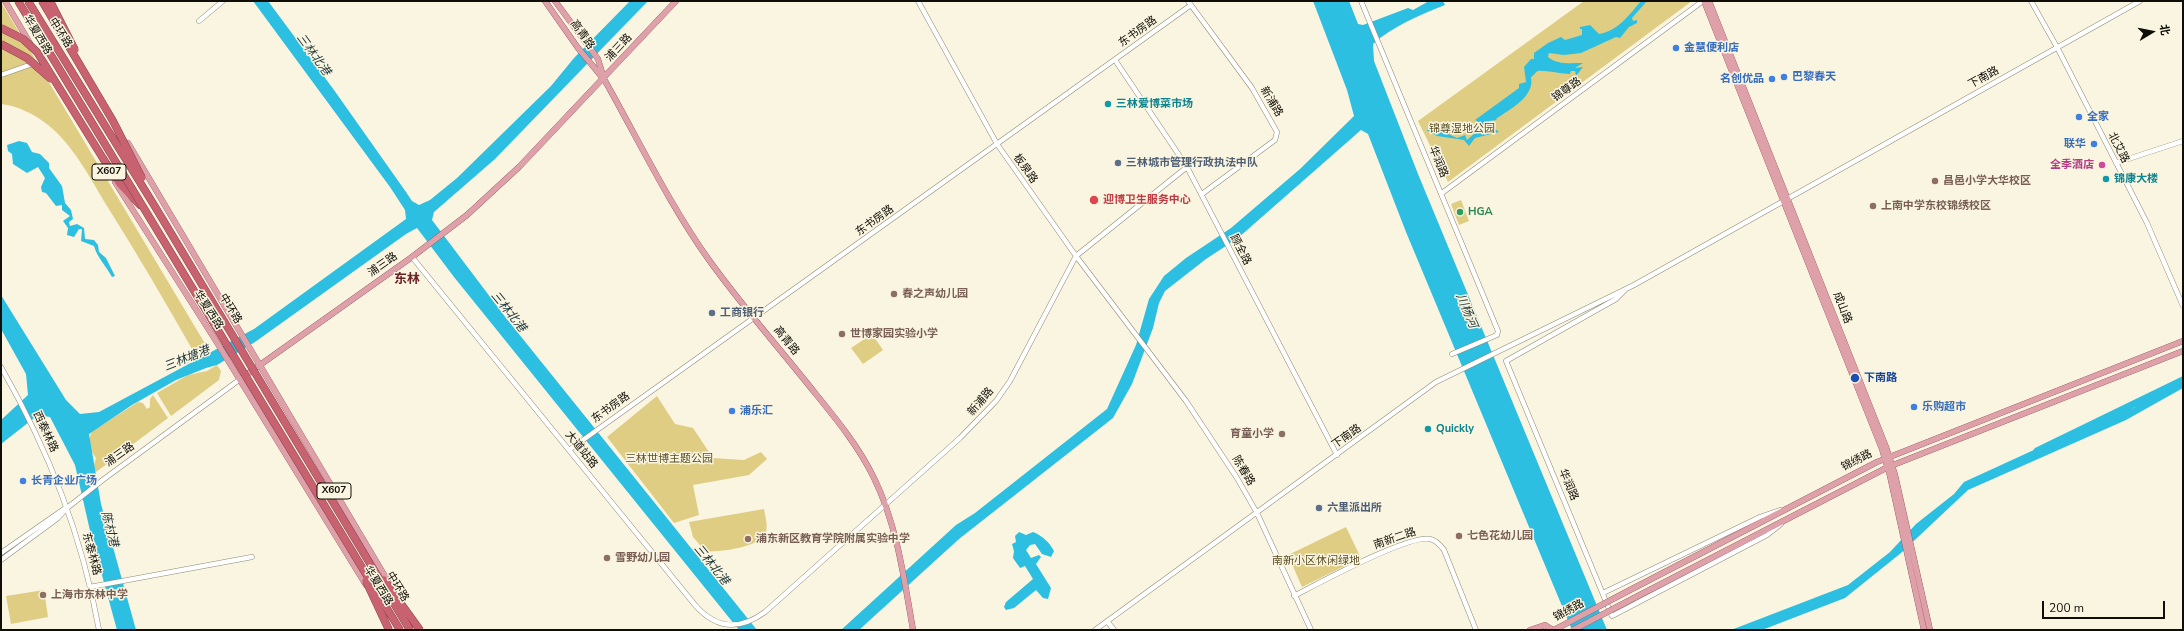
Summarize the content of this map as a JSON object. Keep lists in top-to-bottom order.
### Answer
{
  "streets": {
    "highway": ["中环路"],
    "main road": [
      "华夏西路",
      "高青路",
      "浦三路",
      "X607",
      "成山路",
      "锦绣路"
    ],
    "street": [
      "东书房路",
      "下南路",
      "锦尊路",
      "新浦路",
      "北艾路",
      "华润路",
      "板泉路",
      "顾全路",
      "西泰林路",
      "大道站路",
      "陈春路",
      "南新二路",
      "东泰林路"
    ]
  },
  "crossings": [
    ["东书房路", "高青路"],
    ["东书房路", "新浦路"],
    ["东书房路", "板泉路"],
    ["东书房路", "顾全路"],
    ["东书房路", "大道站路"],
    ["华夏西路", "浦三路"],
    ["高青路", "浦三路"],
    ["高青路", "新浦路"],
    ["浦三路", "西泰林路"],
    ["浦三路", "大道站路"],
    ["浦三路", "东泰林路"],
    ["下南路", "北艾路"],
    ["下南路", "华润路"],
    ["下南路", "顾全路"],
    ["下南路", "成山路"],
    ["下南路", "陈春路"],
    ["锦尊路", "华润路"],
    ["锦尊路", "成山路"],
    ["新浦路", "板泉路"],
    ["新浦路", "顾全路"],
    ["新浦路", "大道站路"],
    ["华润路", "锦绣路"],
    ["板泉路", "陈春路"],
    ["成山路", "锦绣路"],
    ["西泰林路", "东泰林路"],
    ["陈春路", "南新二路"]
  ],
  "districts": ["东林"],
  "water": [
    "三林北港",
    "川杨河",
    "三林塘港",
    "陈村港"
  ],
  "parks": ["锦尊湿地公园", "三林世博主题公园", "南新小区休闲绿地"],
  "places": [
    "金慧便利店",
    "巴黎春天",
    "名创优品",
    "三林爱博菜市场",
    "全家",
    "联华",
    "三林城市管理行政执法中队",
    "全季酒店",
    "锦康大楼",
    "昌邑小学大华校区",
    "迎博卫生服务中心",
    "上南中学东校锦绣校区",
    "HGA",
    "春之声幼儿园",
    "工商银行",
    "世博家园实验小学",
    "下南路",
    "乐购超市",
    "浦乐汇",
    "Quickly",
    "育童小学",
    "长青企业广场",
    "六里派出所",
    "七色花幼儿园",
    "浦东新区教育学院附属实验中学",
    "雪野幼儿园",
    "上海市东林中学"
  ],
  "scale_bar": "200 m",
  "north": "right"
}
